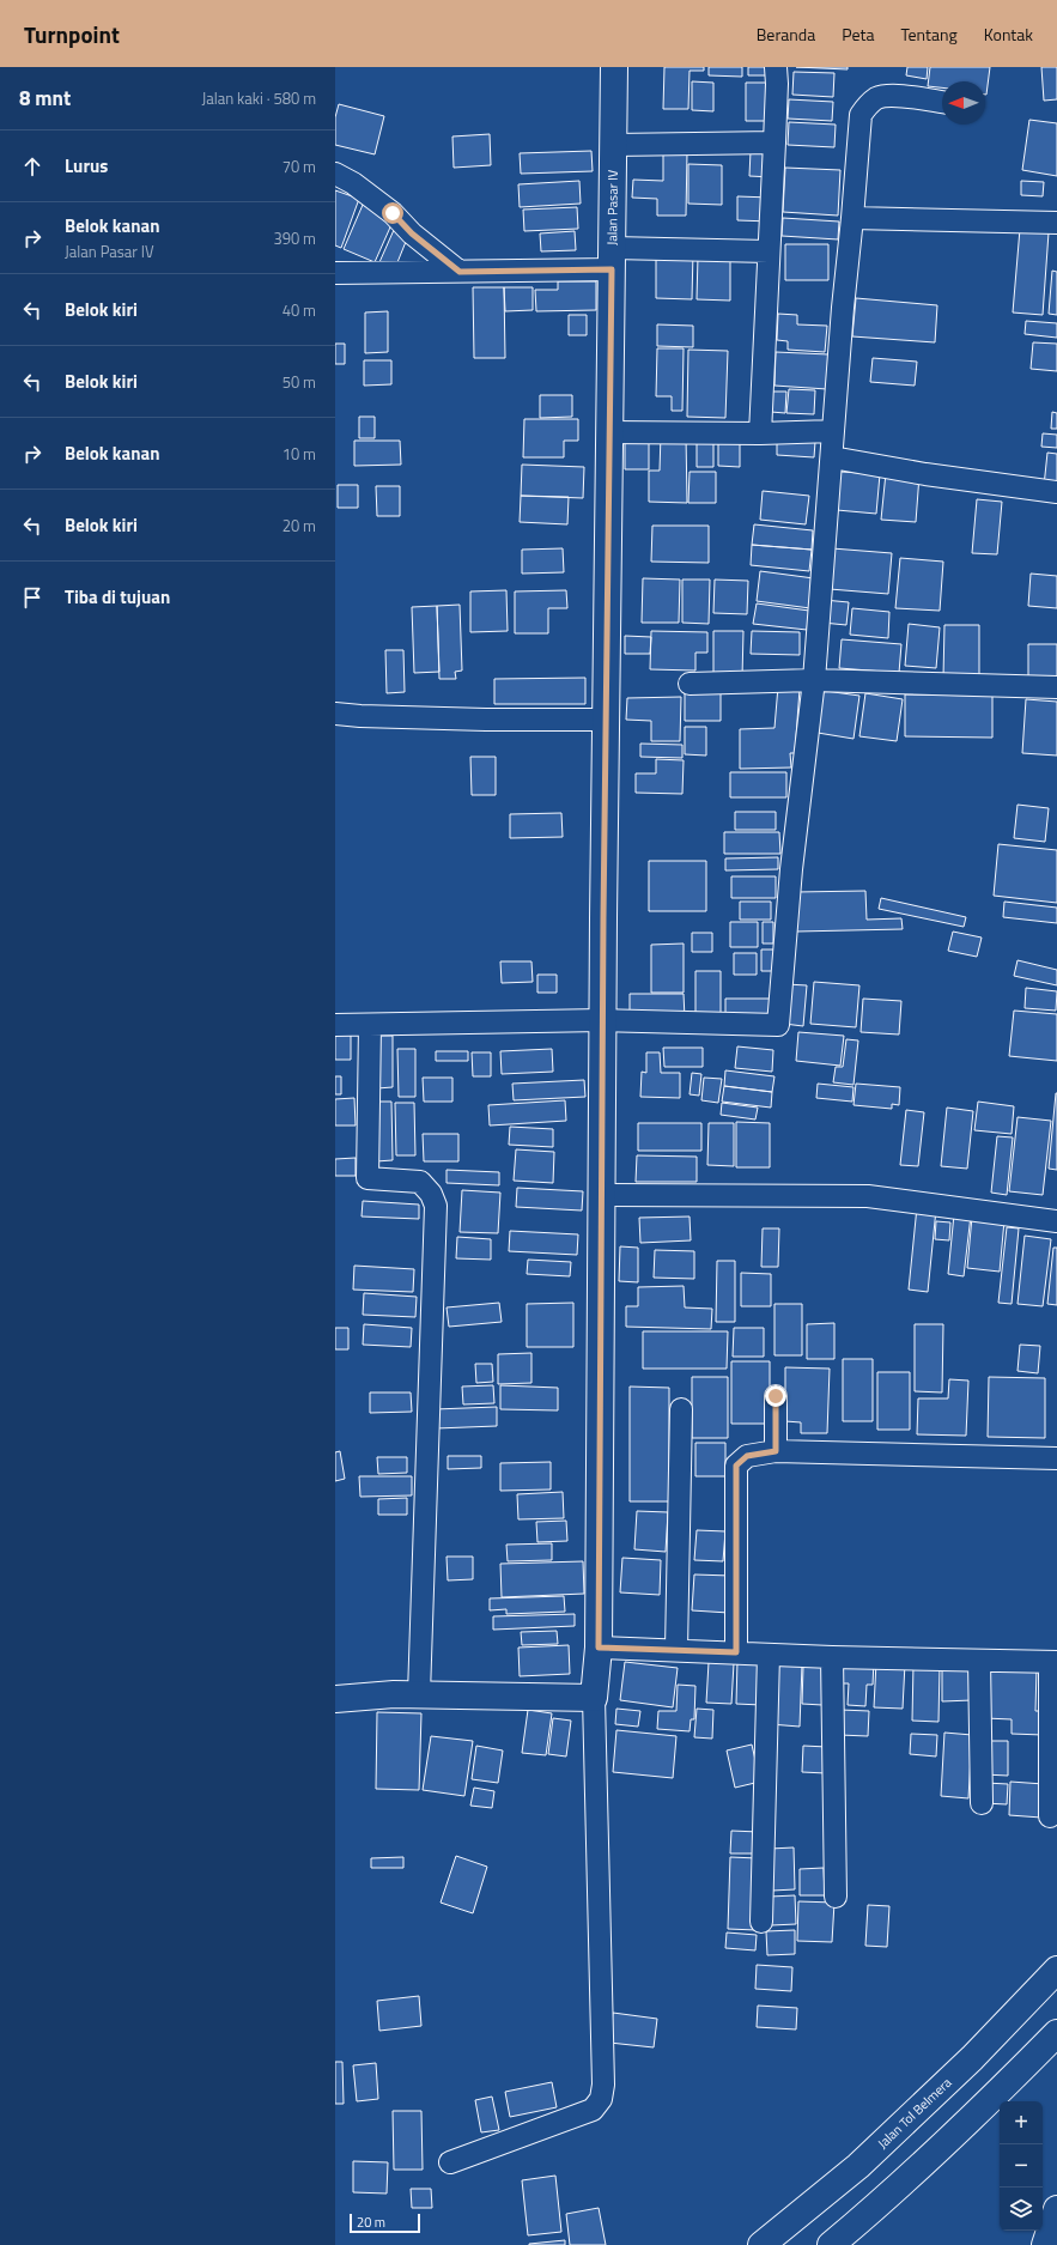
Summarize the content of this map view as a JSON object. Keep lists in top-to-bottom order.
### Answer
{
  "streets": {
    "main road": ["Jalan Pasar IV", "Jalan Tol Belmera"]
  },
  "scale_bar": "20 m",
  "north": "left",
  "page": {
    "header": "Turnpoint",
    "nav": [
      "Beranda",
      "Peta",
      "Tentang",
      "Kontak"
    ],
    "heading": ["8 mnt", "Jalan kaki · 580 m"],
    "list": [
      ["Lurus", "70 m"],
      ["Belok kanan", "Jalan Pasar IV", "390 m"],
      ["Belok kiri", "40 m"],
      ["Belok kiri", "50 m"],
      ["Belok kanan", "10 m"],
      ["Belok kiri", "20 m"],
      "Tiba di tujuan"
    ],
    "map_buttons": ["+", "−"],
    "scale": "20 m"
  }
}
